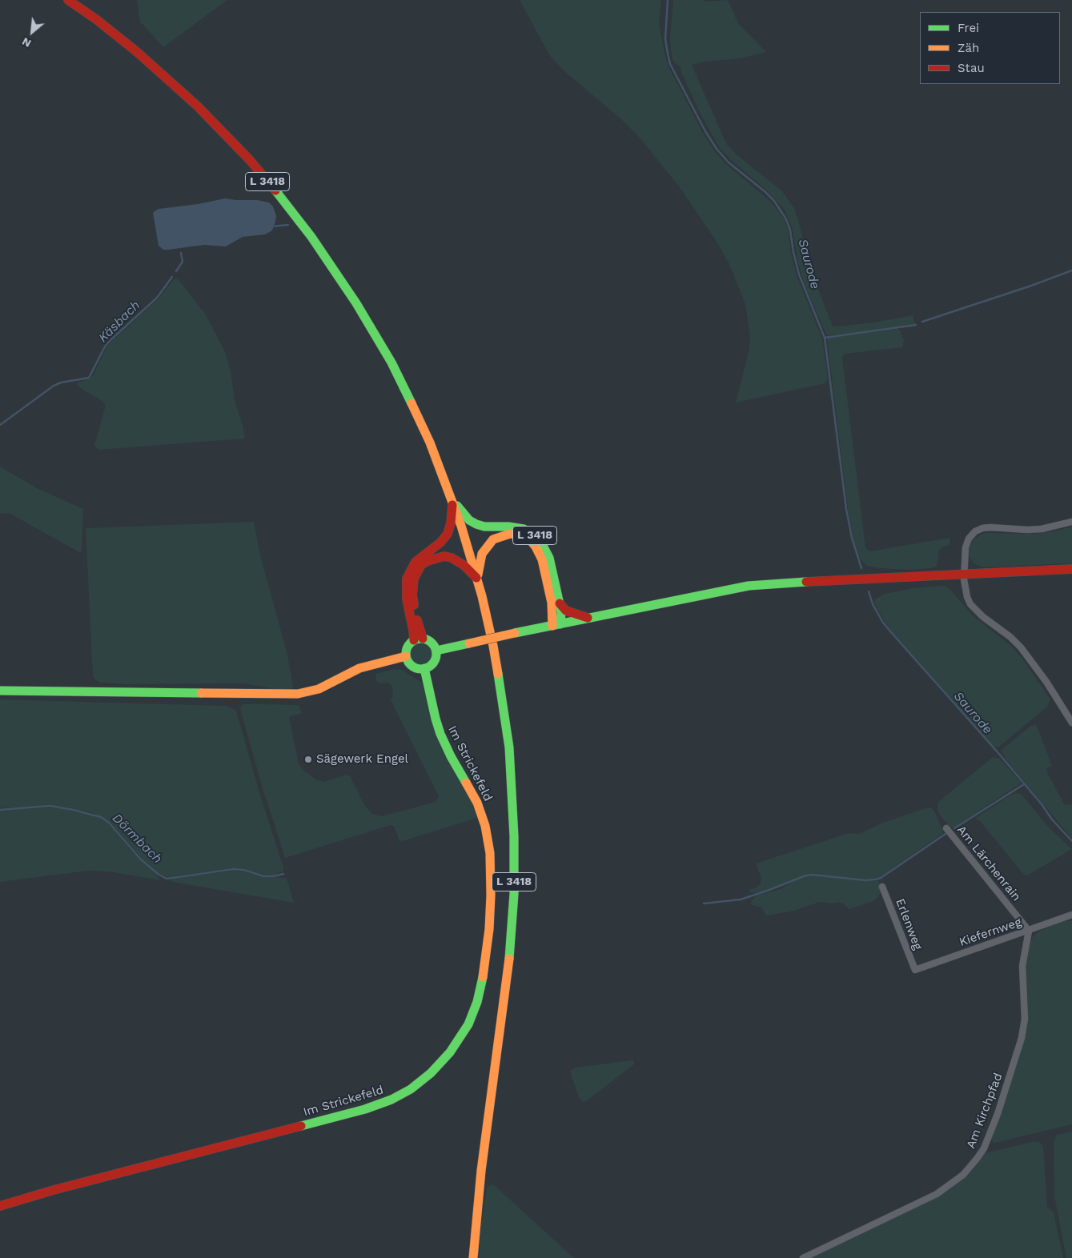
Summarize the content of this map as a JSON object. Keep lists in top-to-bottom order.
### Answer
{
  "streets": {
    "main road": ["L 3418", "Im Strickefeld"],
    "street": [
      "Am Lärchenrain",
      "Erlenweg",
      "Kiefernweg",
      "Am Kirchpfad"
    ]
  },
  "crossings": [
    ["L 3418", "Im Strickefeld"],
    ["Am Lärchenrain", "Kiefernweg"],
    ["Am Lärchenrain", "Am Kirchpfad"],
    ["Erlenweg", "Kiefernweg"],
    ["Kiefernweg", "Am Kirchpfad"]
  ],
  "water": ["Saurode", "Käsbach", "Dörmbach"],
  "places": ["Sägewerk Engel"],
  "legend": ["Frei", "Zäh", "Stau"],
  "north": "bottom left"
}
